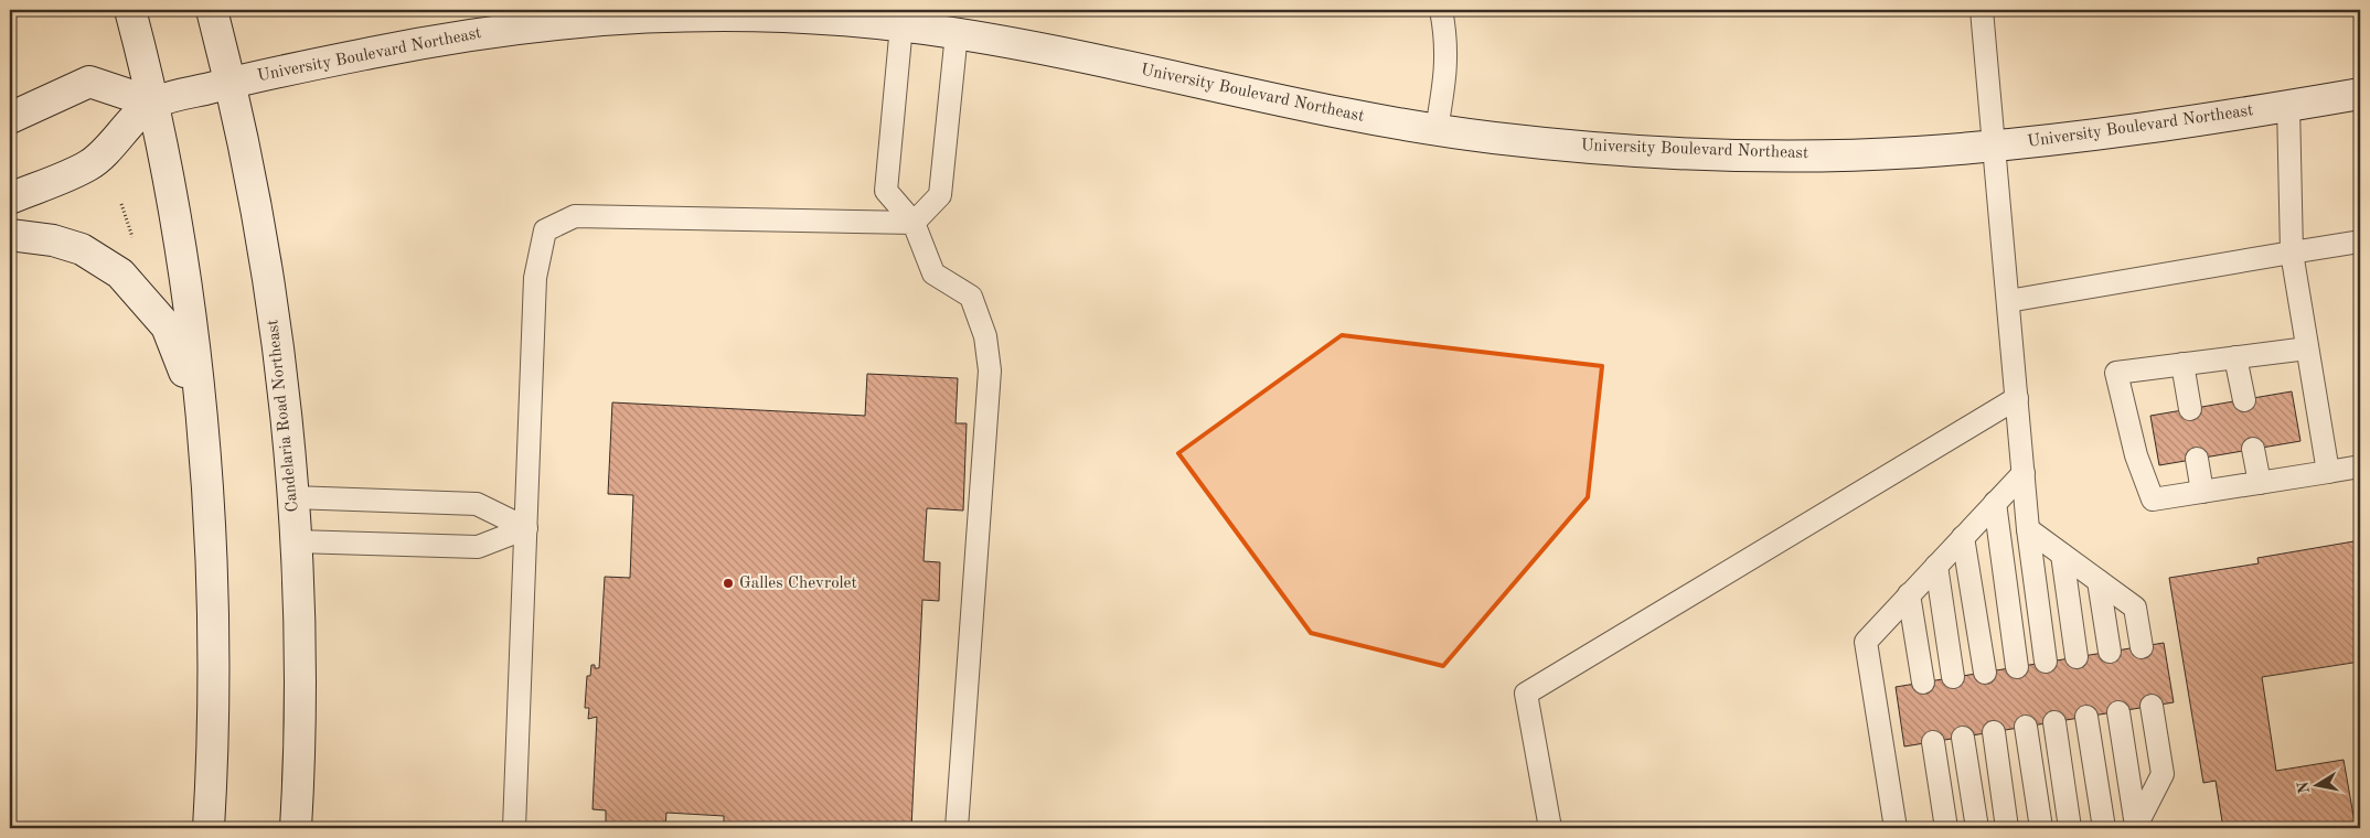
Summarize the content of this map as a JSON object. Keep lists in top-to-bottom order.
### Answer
{
  "streets": {
    "main road": ["University Boulevard Northeast", "Candelaria Road Northeast"]
  },
  "crossings": [
    ["University Boulevard Northeast", "Candelaria Road Northeast"]
  ],
  "places": ["Galles Chevrolet"],
  "north": "left"
}
